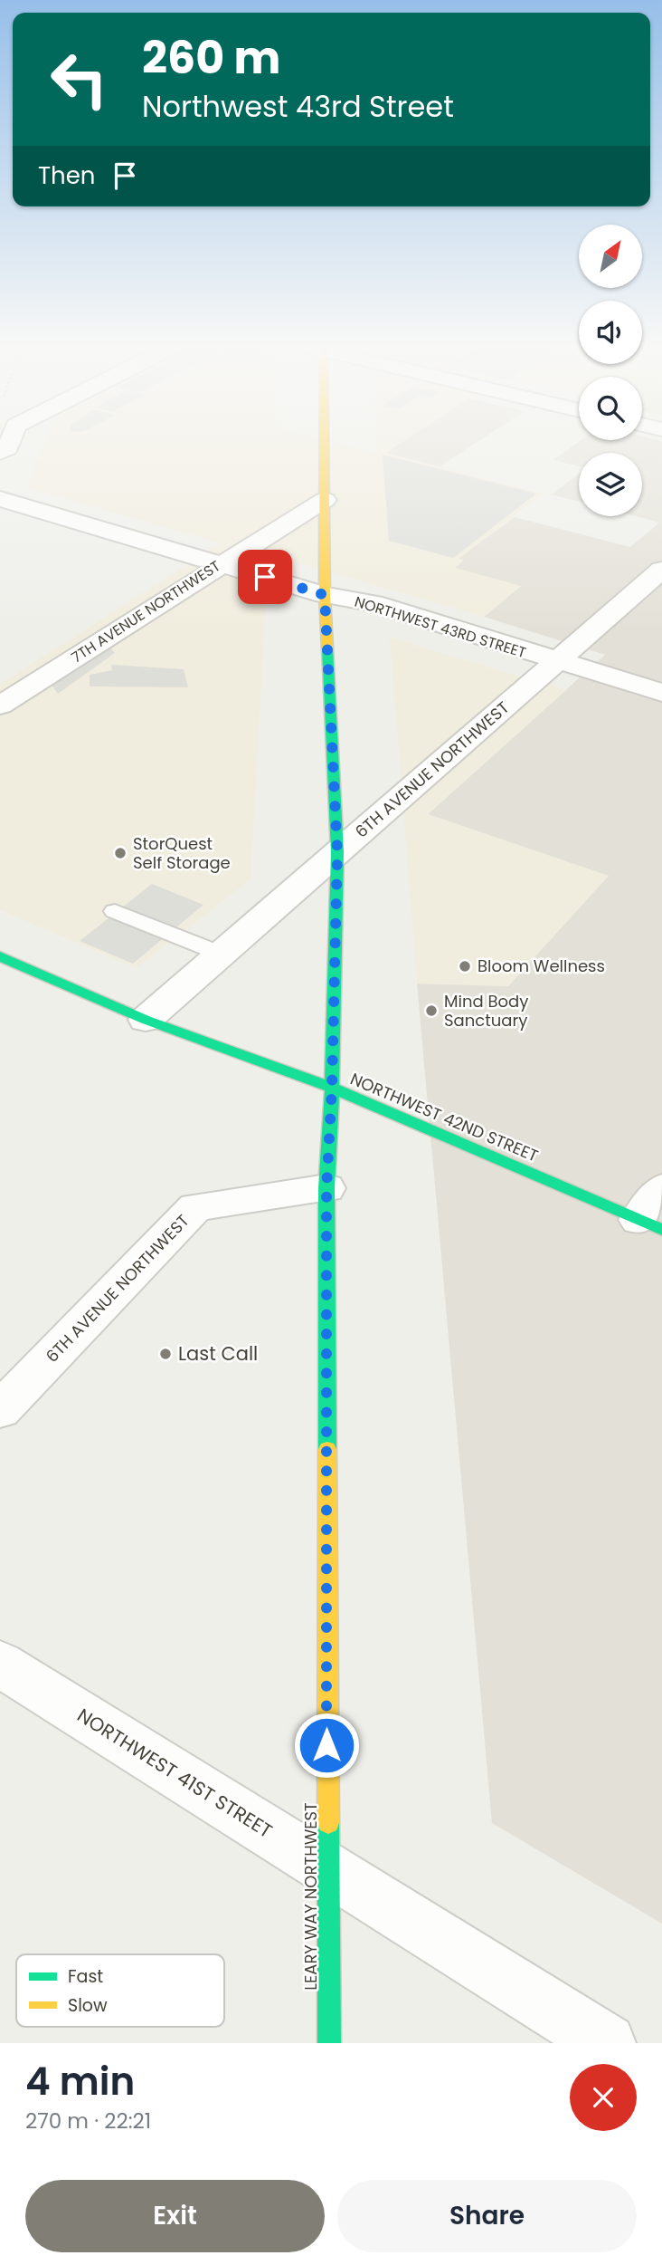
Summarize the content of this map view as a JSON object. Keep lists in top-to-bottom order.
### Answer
{
  "streets": {
    "main road": ["NORTHWEST 42ND STREET", "LEARY WAY NORTHWEST"],
    "street": [
      "7TH AVENUE NORTHWEST",
      "NORTHWEST 43RD STREET",
      "6TH AVENUE NORTHWEST",
      "NORTHWEST 41ST STREET"
    ]
  },
  "crossings": [
    ["7TH AVENUE NORTHWEST", "NORTHWEST 43RD STREET"],
    ["7TH AVENUE NORTHWEST", "LEARY WAY NORTHWEST"],
    ["NORTHWEST 43RD STREET", "6TH AVENUE NORTHWEST"],
    ["NORTHWEST 43RD STREET", "LEARY WAY NORTHWEST"],
    ["6TH AVENUE NORTHWEST", "NORTHWEST 42ND STREET"],
    ["6TH AVENUE NORTHWEST", "LEARY WAY NORTHWEST"],
    ["NORTHWEST 42ND STREET", "LEARY WAY NORTHWEST"],
    ["NORTHWEST 41ST STREET", "LEARY WAY NORTHWEST"]
  ],
  "places": [
    "StorQuest Self Storage",
    "Bloom Wellness",
    "Mind Body Sanctuary",
    "Last Call"
  ],
  "legend": ["Fast", "Slow"],
  "north": "top right",
  "page": {
    "turn": ["260 m", "Northwest 43rd Street"],
    "then": "Then",
    "heading": ["4 min", "270 m · 22:21"],
    "buttons": ["Exit", "Share"]
  }
}
